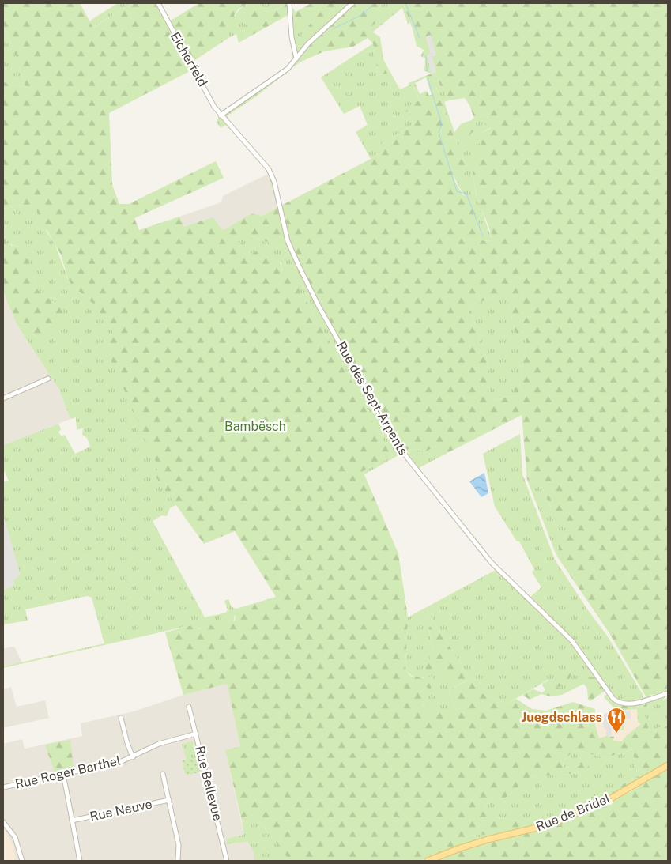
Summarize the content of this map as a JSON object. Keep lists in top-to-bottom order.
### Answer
{
  "streets": {
    "main road": ["Rue de Bridel"],
    "street": [
      "Eicherfeld",
      "Rue des Sept-Arpents",
      "Rue Roger Barthel",
      "Rue Bellevue",
      "Rue Neuve"
    ]
  },
  "crossings": [
    ["Eicherfeld", "Rue des Sept-Arpents"],
    ["Rue Roger Barthel", "Rue Bellevue"]
  ],
  "parks": ["Bambësch"],
  "places": {
    "restaurant": ["Juegdschlass"]
  }
}
